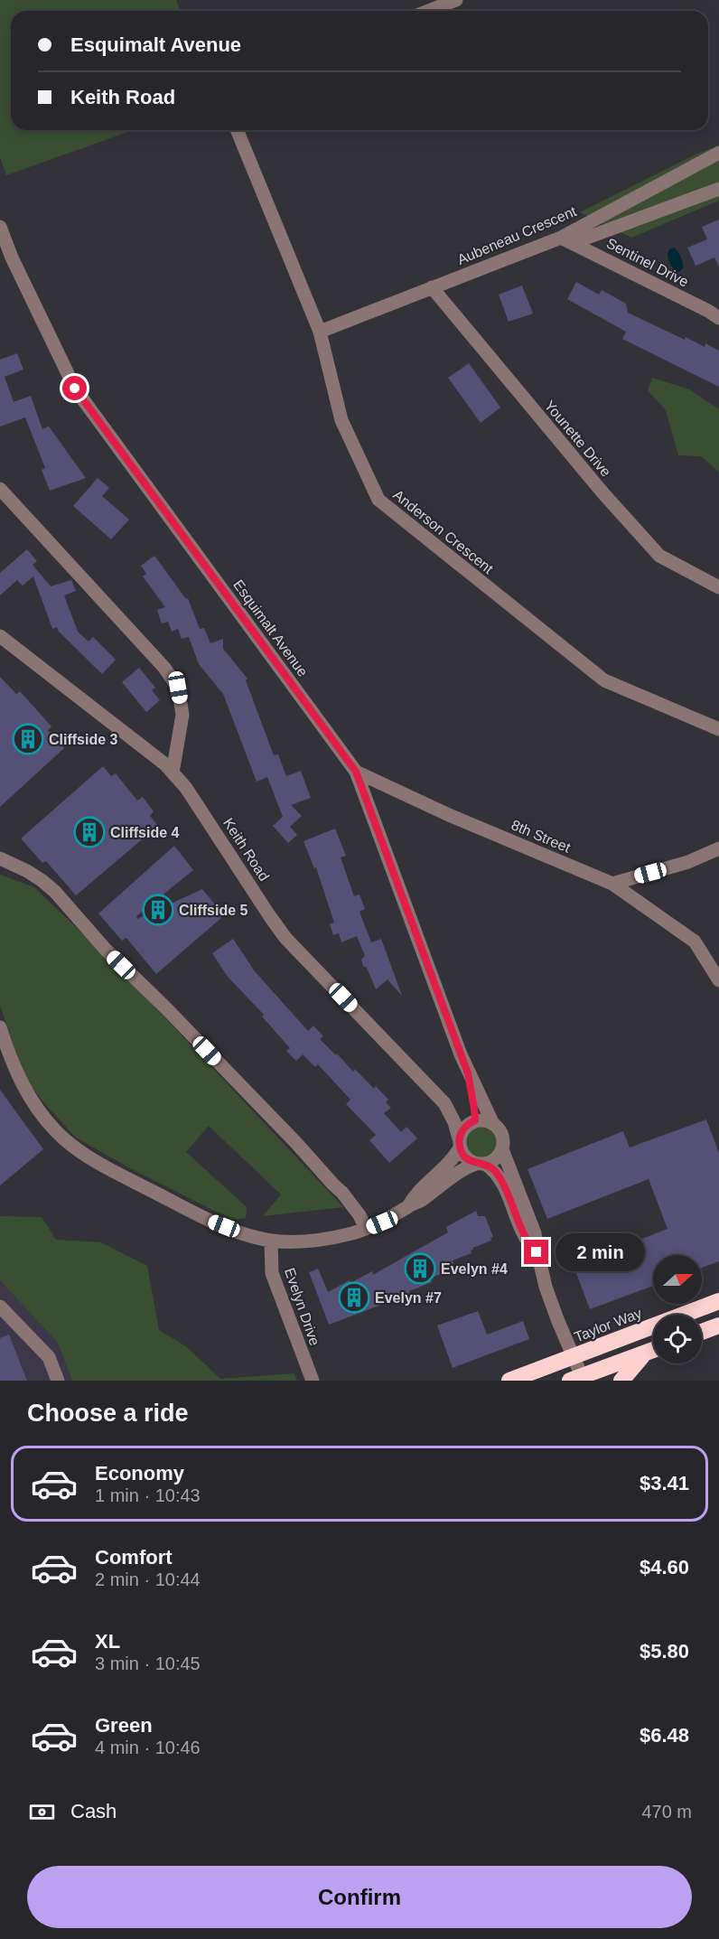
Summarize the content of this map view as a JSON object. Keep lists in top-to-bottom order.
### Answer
{
  "streets": {
    "highway": ["Taylor Way"],
    "street": [
      "Aubeneau Crescent",
      "Sentinel Drive",
      "Younette Drive",
      "Anderson Crescent",
      "Esquimalt Avenue",
      "8th Street",
      "Keith Road",
      "Evelyn Drive"
    ]
  },
  "crossings": [
    ["Aubeneau Crescent", "Sentinel Drive"],
    ["Aubeneau Crescent", "Younette Drive"],
    ["Aubeneau Crescent", "Anderson Crescent"],
    ["Esquimalt Avenue", "8th Street"],
    ["Esquimalt Avenue", "Keith Road"]
  ],
  "places": {
    "building": [
      "Cliffside 3",
      "Cliffside 4",
      "Cliffside 5",
      "Evelyn #4",
      "Evelyn #7"
    ]
  },
  "north": "right",
  "page": {
    "banner": ["Esquimalt Avenue", "Keith Road"],
    "bubble": "2 min",
    "heading": "Choose a ride",
    "list": [
      {
        "name": "Economy",
        "note": "1 min · 10:43",
        "value": "$3.41"
      },
      {
        "name": "Comfort",
        "note": "2 min · 10:44",
        "value": "$4.60"
      },
      {
        "name": "XL",
        "note": "3 min · 10:45",
        "value": "$5.80"
      },
      {
        "name": "Green",
        "note": "4 min · 10:46",
        "value": "$6.48"
      }
    ],
    "pay": ["Cash", "470 m"],
    "buttons": "Confirm"
  }
}
